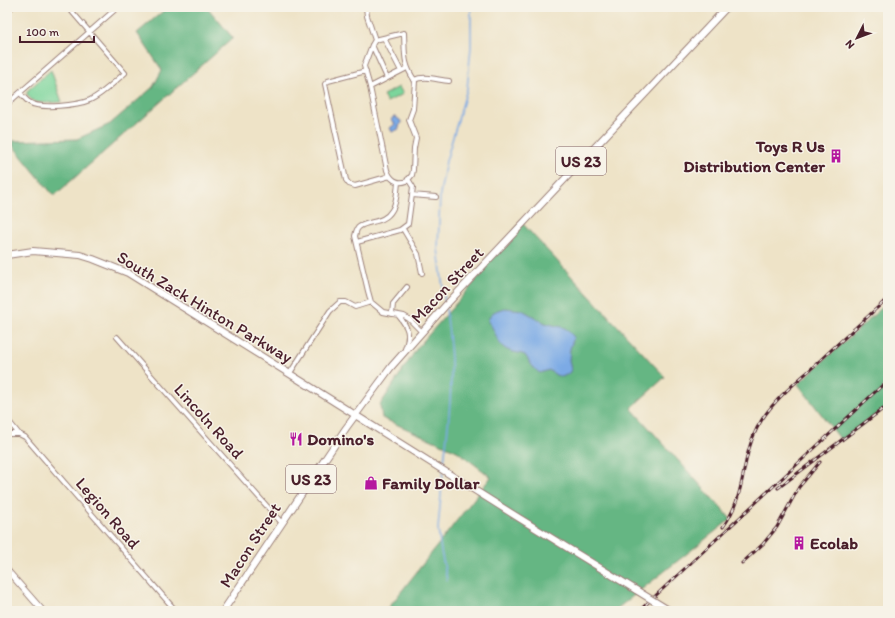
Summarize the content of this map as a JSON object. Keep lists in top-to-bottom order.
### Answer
{
  "streets": {
    "main road": ["US 23", "Macon Street", "South Zack Hinton Parkway"],
    "street": ["Lincoln Road", "Legion Road"]
  },
  "crossings": [
    ["Macon Street", "South Zack Hinton Parkway"],
    ["Macon Street", "Lincoln Road"]
  ],
  "places": {
    "building": ["Toys R Us Distribution Center", "Ecolab"],
    "restaurant": ["Domino's"],
    "shop": ["Family Dollar"]
  },
  "scale_bar": "100 m",
  "north": "bottom left"
}
